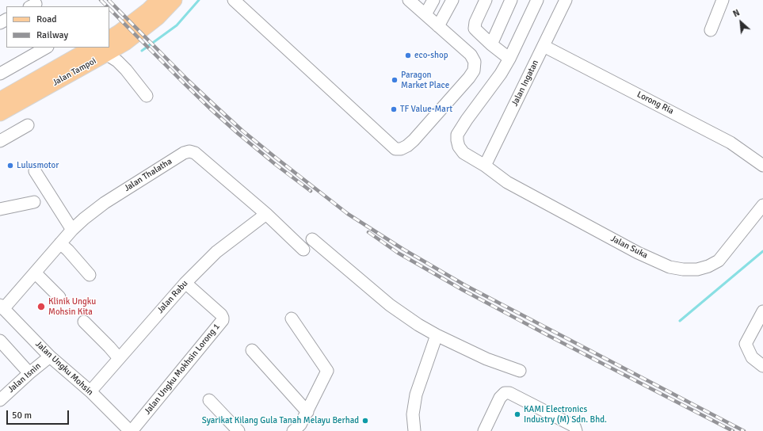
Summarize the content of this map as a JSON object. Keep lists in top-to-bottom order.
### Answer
{
  "streets": {
    "main road": ["Jalan Tampoi"],
    "street": [
      "Jalan Ingatan",
      "Lorong Ria",
      "Jalan Thalatha",
      "Jalan Suka",
      "Jalan Rabu",
      "Jalan Ungku Mohsin",
      "Jalan Ungku Mokhsin Lorong 1",
      "Jalan Isnin"
    ]
  },
  "crossings": [
    ["Jalan Ingatan", "Lorong Ria"],
    ["Jalan Ingatan", "Jalan Suka"],
    ["Jalan Thalatha", "Jalan Rabu"],
    ["Jalan Thalatha", "Jalan Ungku Mohsin"],
    ["Jalan Rabu", "Jalan Ungku Mohsin"],
    ["Jalan Rabu", "Jalan Ungku Mokhsin Lorong 1"],
    ["Jalan Ungku Mohsin", "Jalan Ungku Mokhsin Lorong 1"],
    ["Jalan Ungku Mohsin", "Jalan Isnin"]
  ],
  "places": [
    "eco-shop",
    "Paragon Market Place",
    "TF Value-Mart",
    "Lulusmotor",
    "Klinik Ungku Mohsin Kita",
    "KAMI Electronics Industry (M) Sdn. Bhd.",
    "Syarikat Kilang Gula Tanah Melayu Berhad"
  ],
  "legend": ["Road", "Railway"],
  "scale_bar": "50 m",
  "north": "top left"
}
